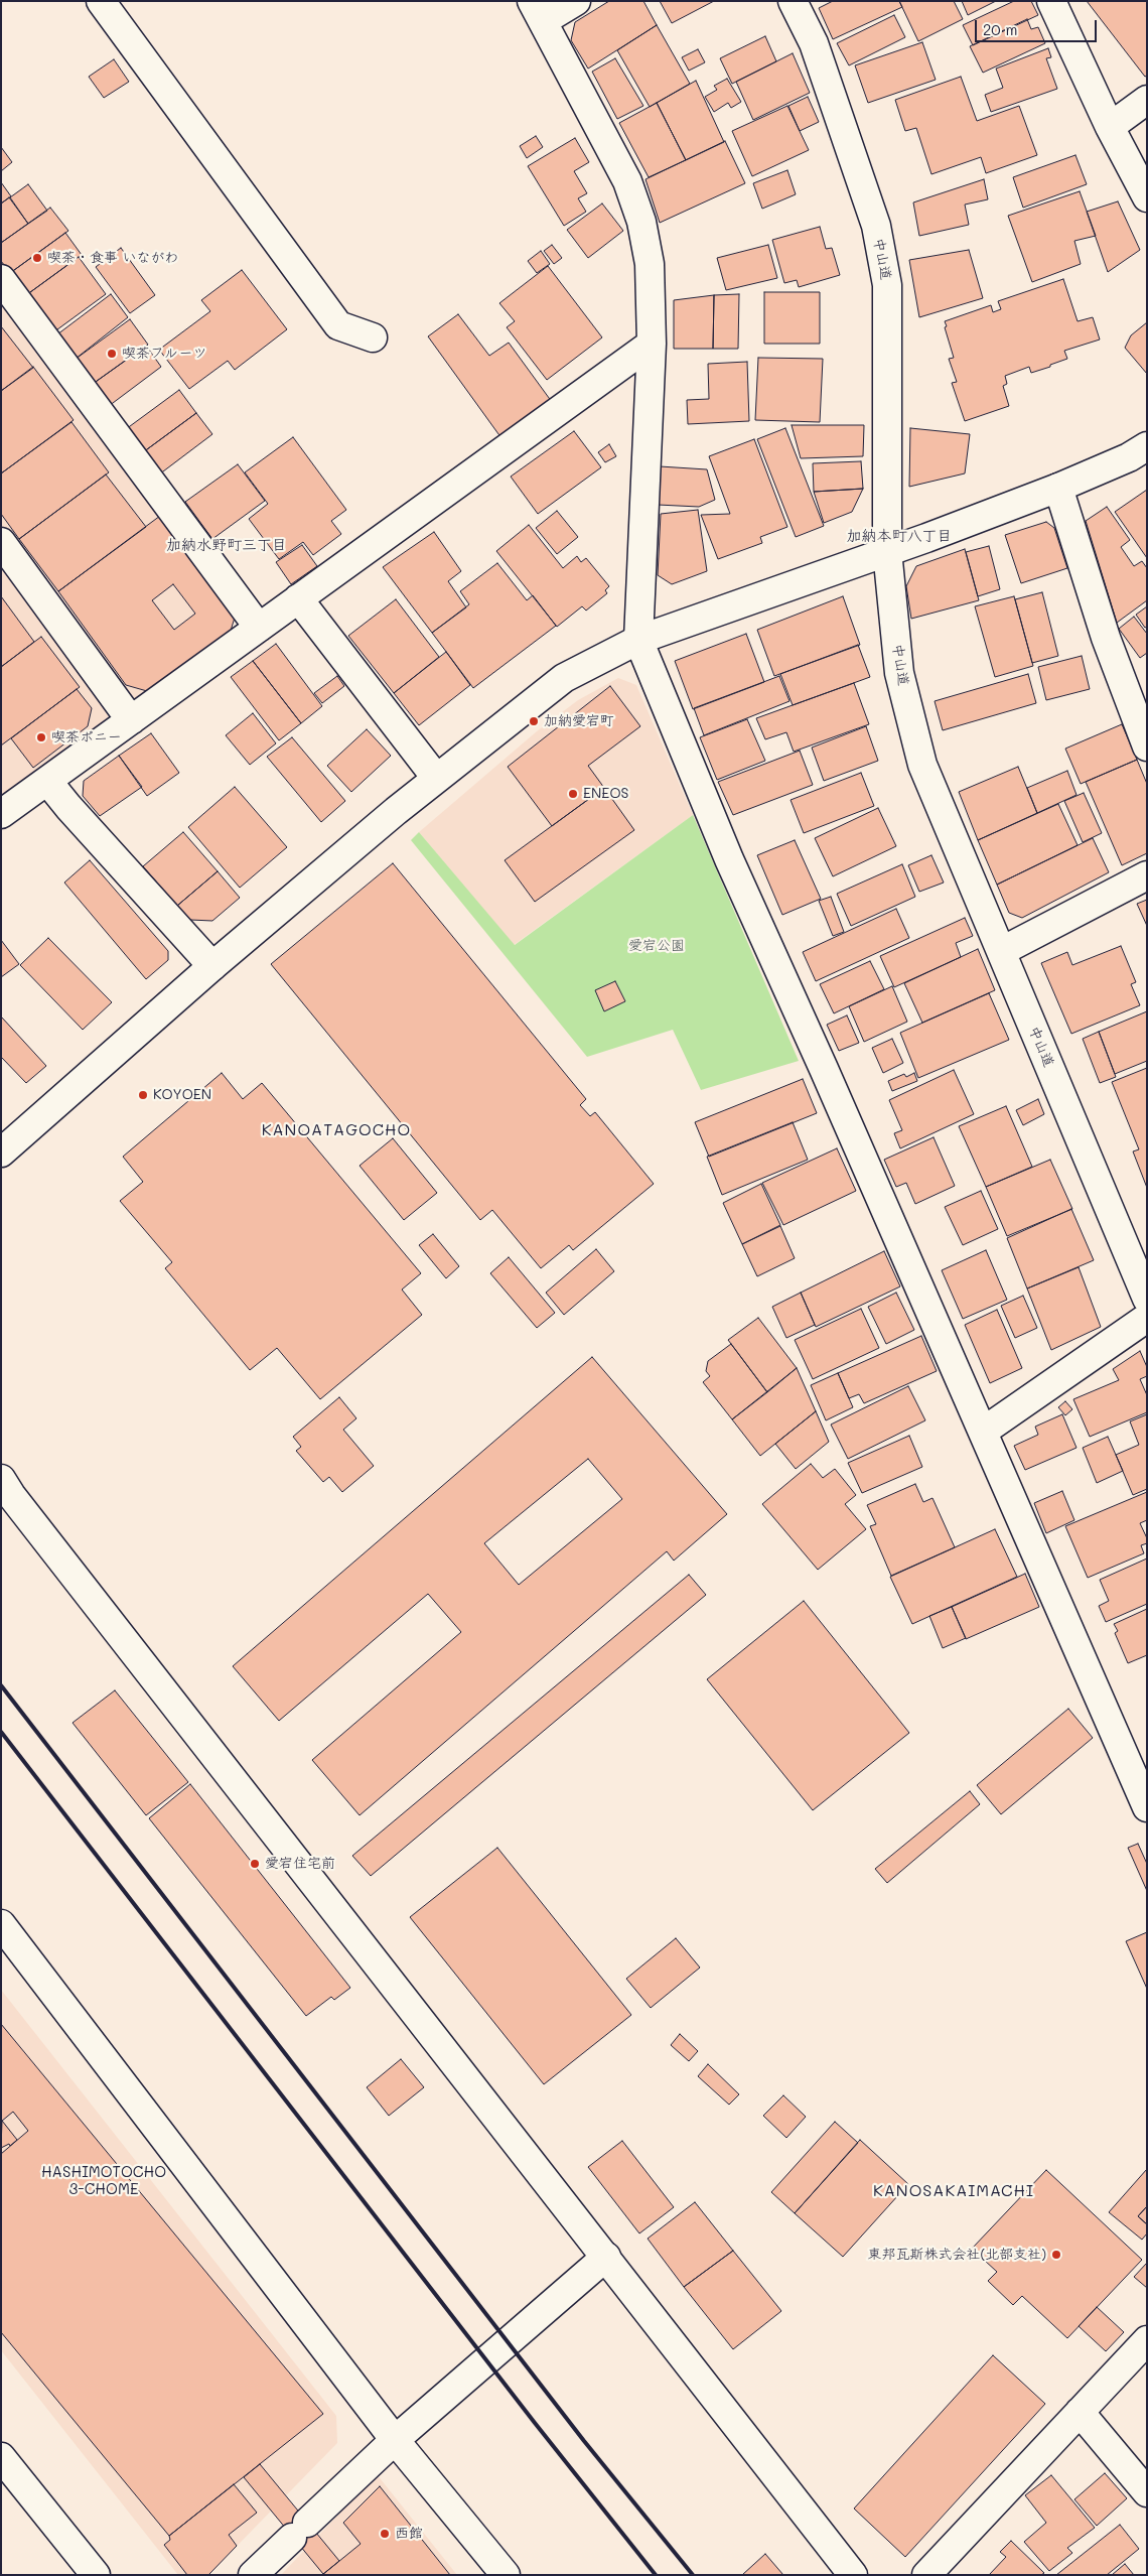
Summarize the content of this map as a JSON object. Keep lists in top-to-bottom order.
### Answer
{
  "streets": {
    "street": ["中山道"]
  },
  "districts": [
    "加納本町八丁目",
    "加納水野町三丁目",
    "KANOATAGOCHO",
    "HASHIMOTOCHO 3-CHOME",
    "KANOSAKAIMACHI"
  ],
  "parks": ["愛宕公園"],
  "places": [
    "喫茶・食事 いながわ",
    "喫茶フルーツ",
    "加納愛宕町",
    "喫茶ポニー",
    "ENEOS",
    "KOYOEN",
    "愛宕住宅前",
    "東邦瓦斯株式会社(北部支社)",
    "西館"
  ],
  "scale_bar": "20 m"
}
